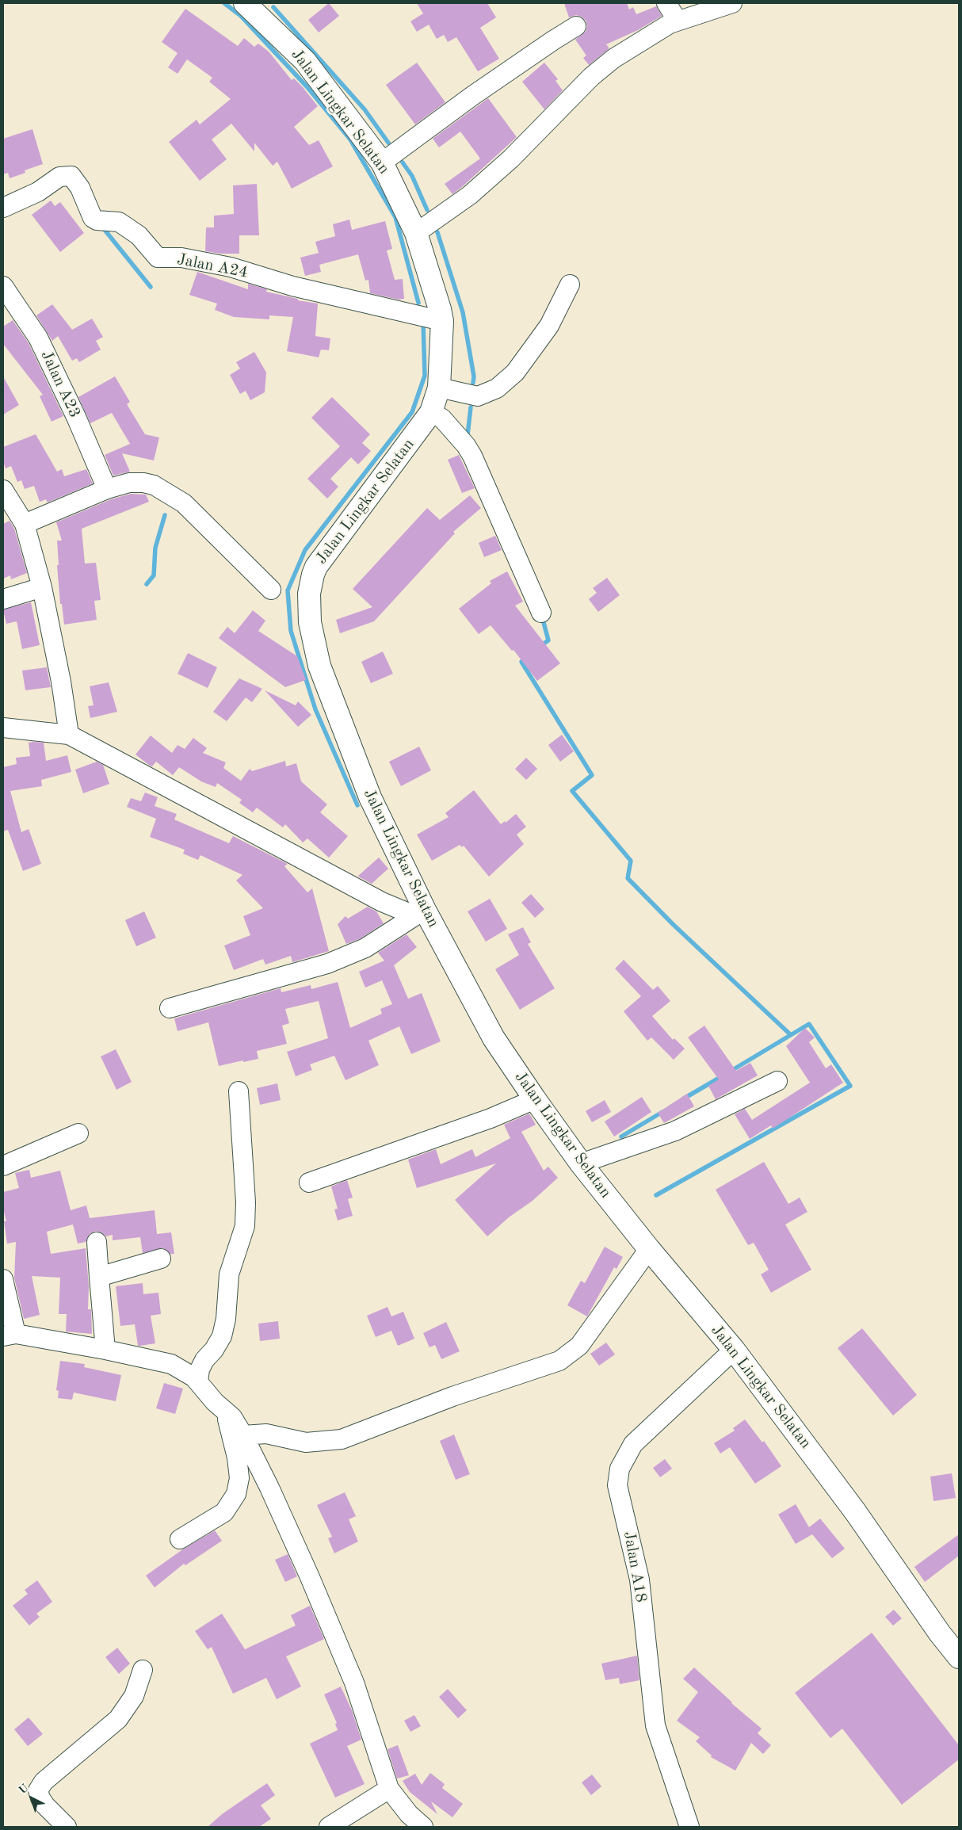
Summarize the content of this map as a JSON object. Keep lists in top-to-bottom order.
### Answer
{
  "streets": {
    "highway": ["Jalan Lingkar Selatan"],
    "street": ["Jalan A24", "Jalan A23", "Jalan A18"]
  },
  "crossings": [
    ["Jalan Lingkar Selatan", "Jalan A24"],
    ["Jalan Lingkar Selatan", "Jalan A18"]
  ],
  "north": "top left"
}
